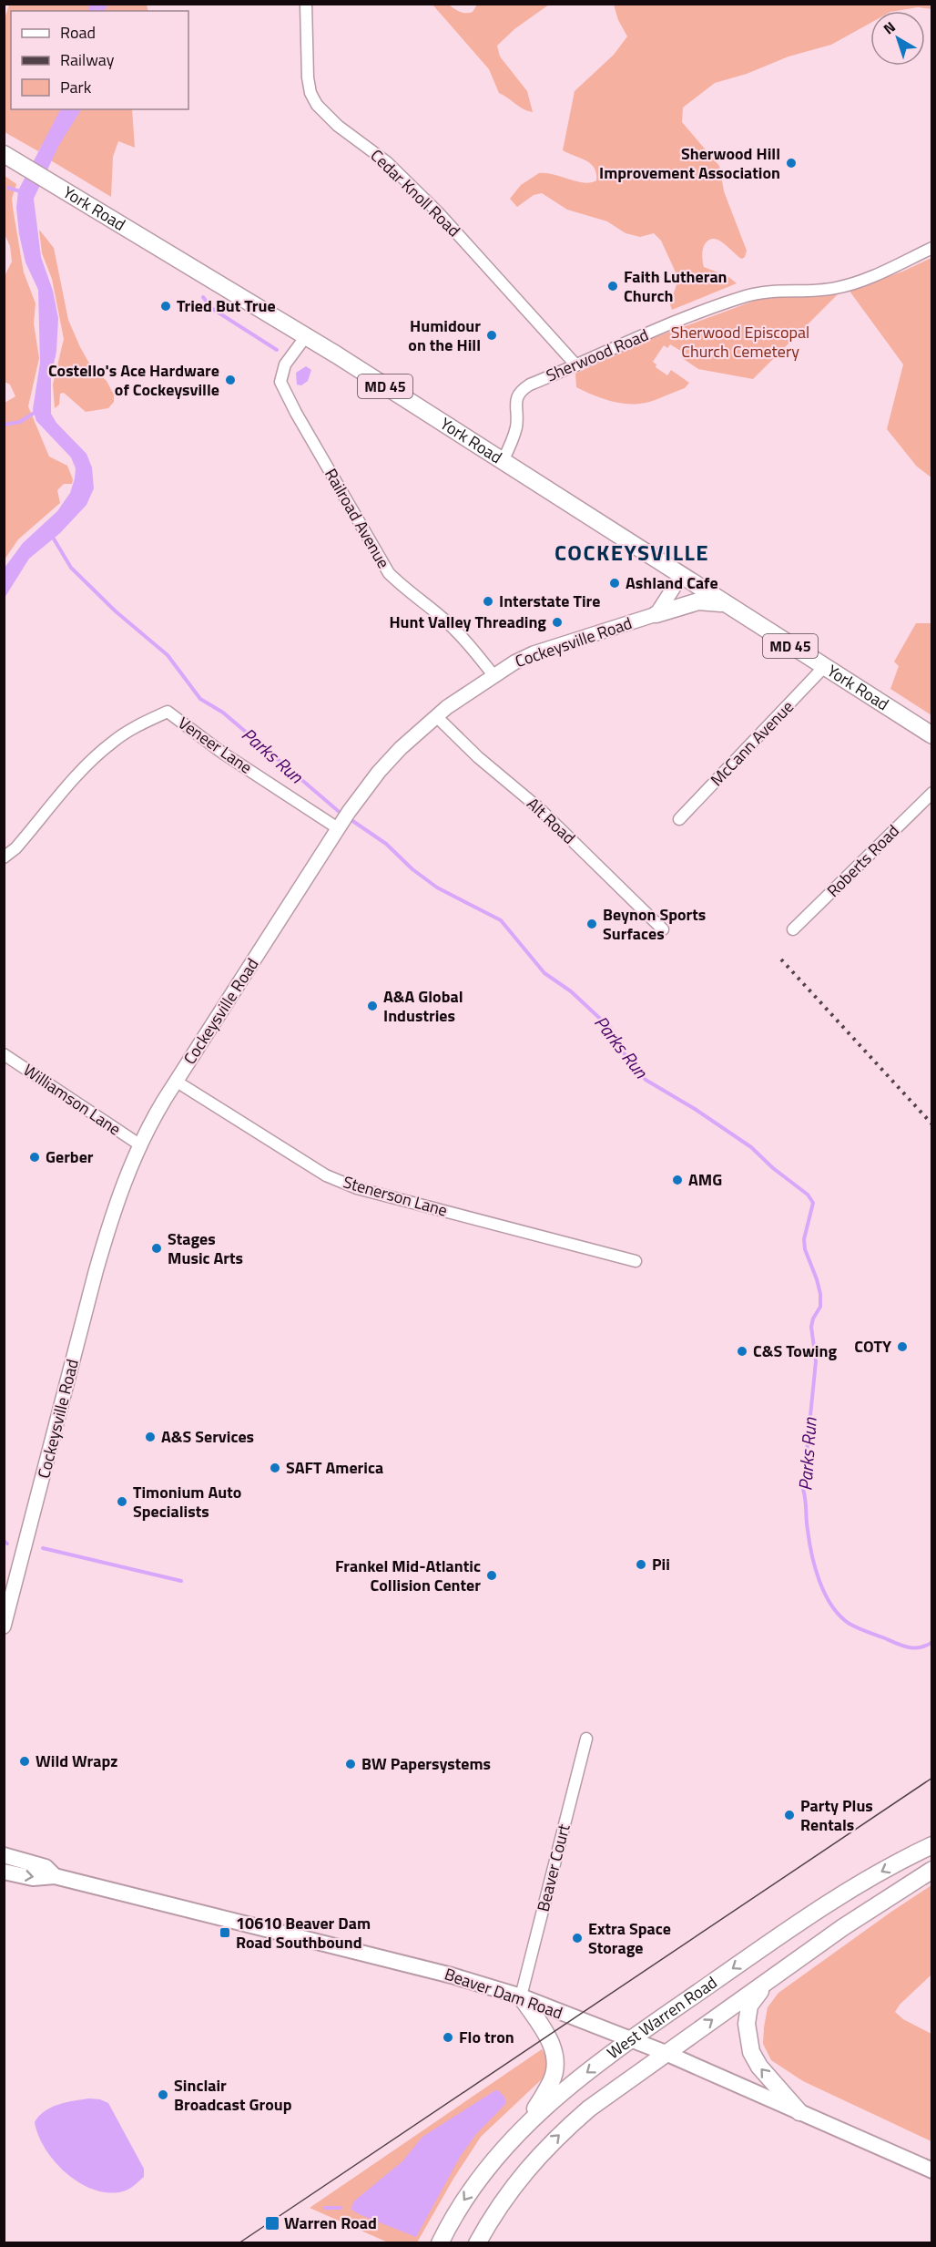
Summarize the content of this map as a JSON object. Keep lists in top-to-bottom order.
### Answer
{
  "streets": {
    "main road": [
      "York Road",
      "MD 45",
      "Beaver Dam Road",
      "West Warren Road"
    ],
    "street": [
      "Cedar Knoll Road",
      "Sherwood Road",
      "Railroad Avenue",
      "Cockeysville Road",
      "McCann Avenue",
      "Veneer Lane",
      "Alt Road",
      "Roberts Road",
      "Williamson Lane",
      "Stenerson Lane",
      "Beaver Court"
    ]
  },
  "crossings": [
    ["Cedar Knoll Road", "Sherwood Road"],
    ["York Road", "Sherwood Road"],
    ["York Road", "Railroad Avenue"],
    ["York Road", "McCann Avenue"],
    ["Railroad Avenue", "Cockeysville Road"],
    ["Cockeysville Road", "Veneer Lane"],
    ["Cockeysville Road", "Alt Road"],
    ["Cockeysville Road", "Williamson Lane"],
    ["Cockeysville Road", "Stenerson Lane"],
    ["Beaver Court", "Beaver Dam Road"],
    ["Beaver Dam Road", "West Warren Road"]
  ],
  "districts": ["COCKEYSVILLE"],
  "water": ["Parks Run"],
  "parks": ["Sherwood Episcopal Church Cemetery"],
  "places": {
    "other": [
      "Sherwood Hill Improvement Association",
      "Faith Lutheran Church",
      "Tried But True",
      "Humidour on the Hill",
      "Costello's Ace Hardware of Cockeysville",
      "Ashland Cafe",
      "Interstate Tire",
      "Hunt Valley Threading",
      "Beynon Sports Surfaces",
      "A&A Global Industries",
      "Gerber",
      "AMG",
      "Stages Music Arts",
      "COTY",
      "C&S Towing",
      "A&S Services",
      "SAFT America",
      "Timonium Auto Specialists",
      "Pii",
      "Frankel Mid-Atlantic Collision Center",
      "Wild Wrapz",
      "BW Papersystems",
      "Party Plus Rentals",
      "Extra Space Storage",
      "Flo tron",
      "Sinclair Broadcast Group"
    ],
    "transit": ["10610 Beaver Dam Road Southbound", "Warren Road"]
  },
  "legend": ["Road", "Railway", "Park"],
  "north": "top left"
}
